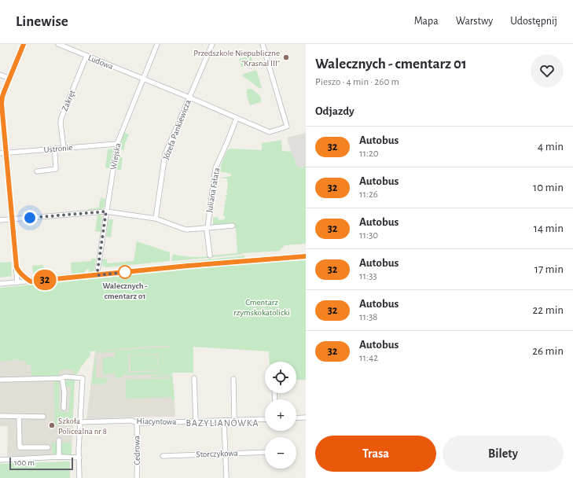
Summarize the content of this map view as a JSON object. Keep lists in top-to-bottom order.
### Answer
{
  "streets": {
    "street": [
      "Ludowa",
      "Zakręt",
      "Józefa Pankiewicza",
      "Ustronie",
      "Wiejska",
      "Juliana Fałata",
      "Hiacyntowa",
      "Cedrowa",
      "Storczykowa"
    ]
  },
  "crossings": [
    ["Ludowa", "Zakręt"],
    ["Ludowa", "Józefa Pankiewicza"],
    ["Ludowa", "Wiejska"],
    ["Ludowa", "Juliana Fałata"],
    ["Zakręt", "Ustronie"],
    ["Ustronie", "Wiejska"],
    ["Hiacyntowa", "Cedrowa"]
  ],
  "districts": ["BAZYLIANÓWKA"],
  "parks": ["Cmentarz rzymskokatolicki"],
  "places": ["Przedszkole Niepubliczne \"Krasnal III\"", "Walecznych - cmentarz 01", "Szkoła Policealna nr 8"],
  "lines": ["bus line 32"],
  "scale_bar": "100 m",
  "page": {
    "header": "Linewise",
    "nav": ["Mapa", "Warstwy", "Udostępnij"],
    "on_map": "32",
    "heading": [
      ["Walecznych - cmentarz 01", "Pieszo · 4 min · 260 m"],
      "Odjazdy"
    ],
    "list": [
      {
        "mark": "32",
        "name": "Autobus",
        "note": "11:20",
        "value": "4 min"
      },
      {
        "mark": "32",
        "name": "Autobus",
        "note": "11:26",
        "value": "10 min"
      },
      {
        "mark": "32",
        "name": "Autobus",
        "note": "11:30",
        "value": "14 min"
      },
      {
        "mark": "32",
        "name": "Autobus",
        "note": "11:33",
        "value": "17 min"
      },
      {
        "mark": "32",
        "name": "Autobus",
        "note": "11:38",
        "value": "22 min"
      },
      {
        "mark": "32",
        "name": "Autobus",
        "note": "11:42",
        "value": "26 min"
      }
    ],
    "map_buttons": ["+", "−"],
    "buttons": ["Trasa", "Bilety"],
    "scale": "100 m"
  }
}
